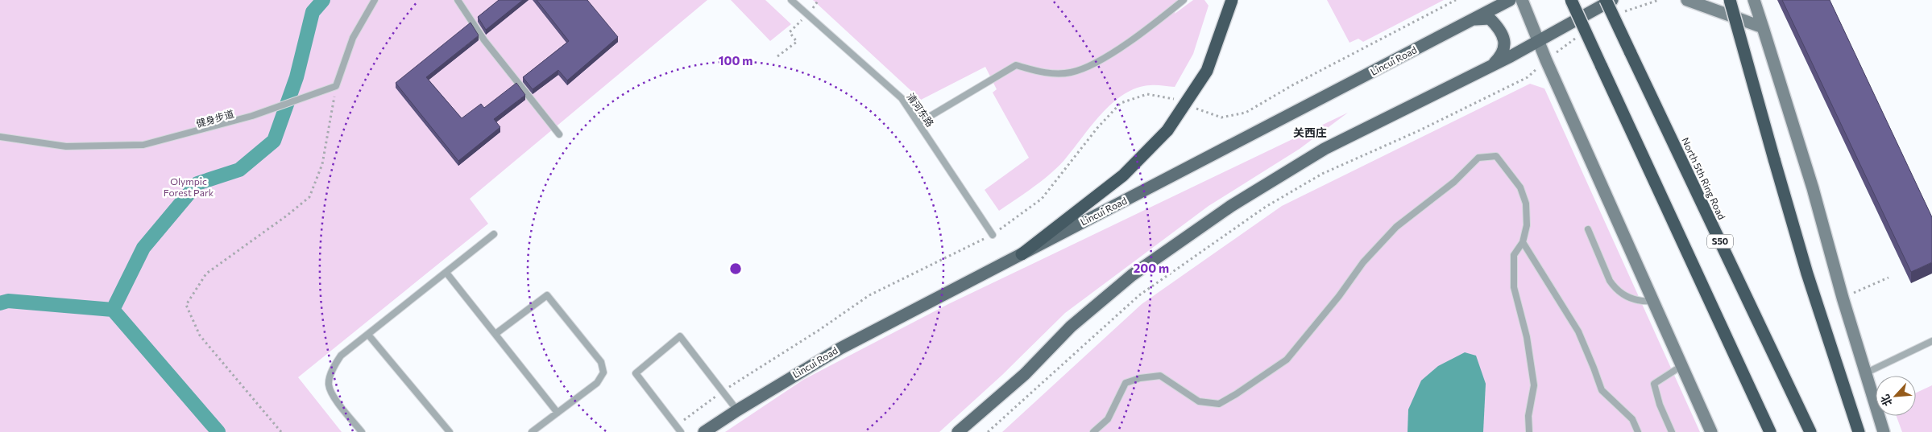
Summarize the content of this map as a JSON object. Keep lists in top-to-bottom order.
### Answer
{
  "streets": {
    "highway": ["North 5th Ring Road", "S50"],
    "main road": ["Lincui Road"],
    "lane": ["清河东路"]
  },
  "districts": ["关西庄"],
  "parks": ["Olympic Forest Park"],
  "north": "bottom left",
  "rings": ["100 m", "200 m"]
}
